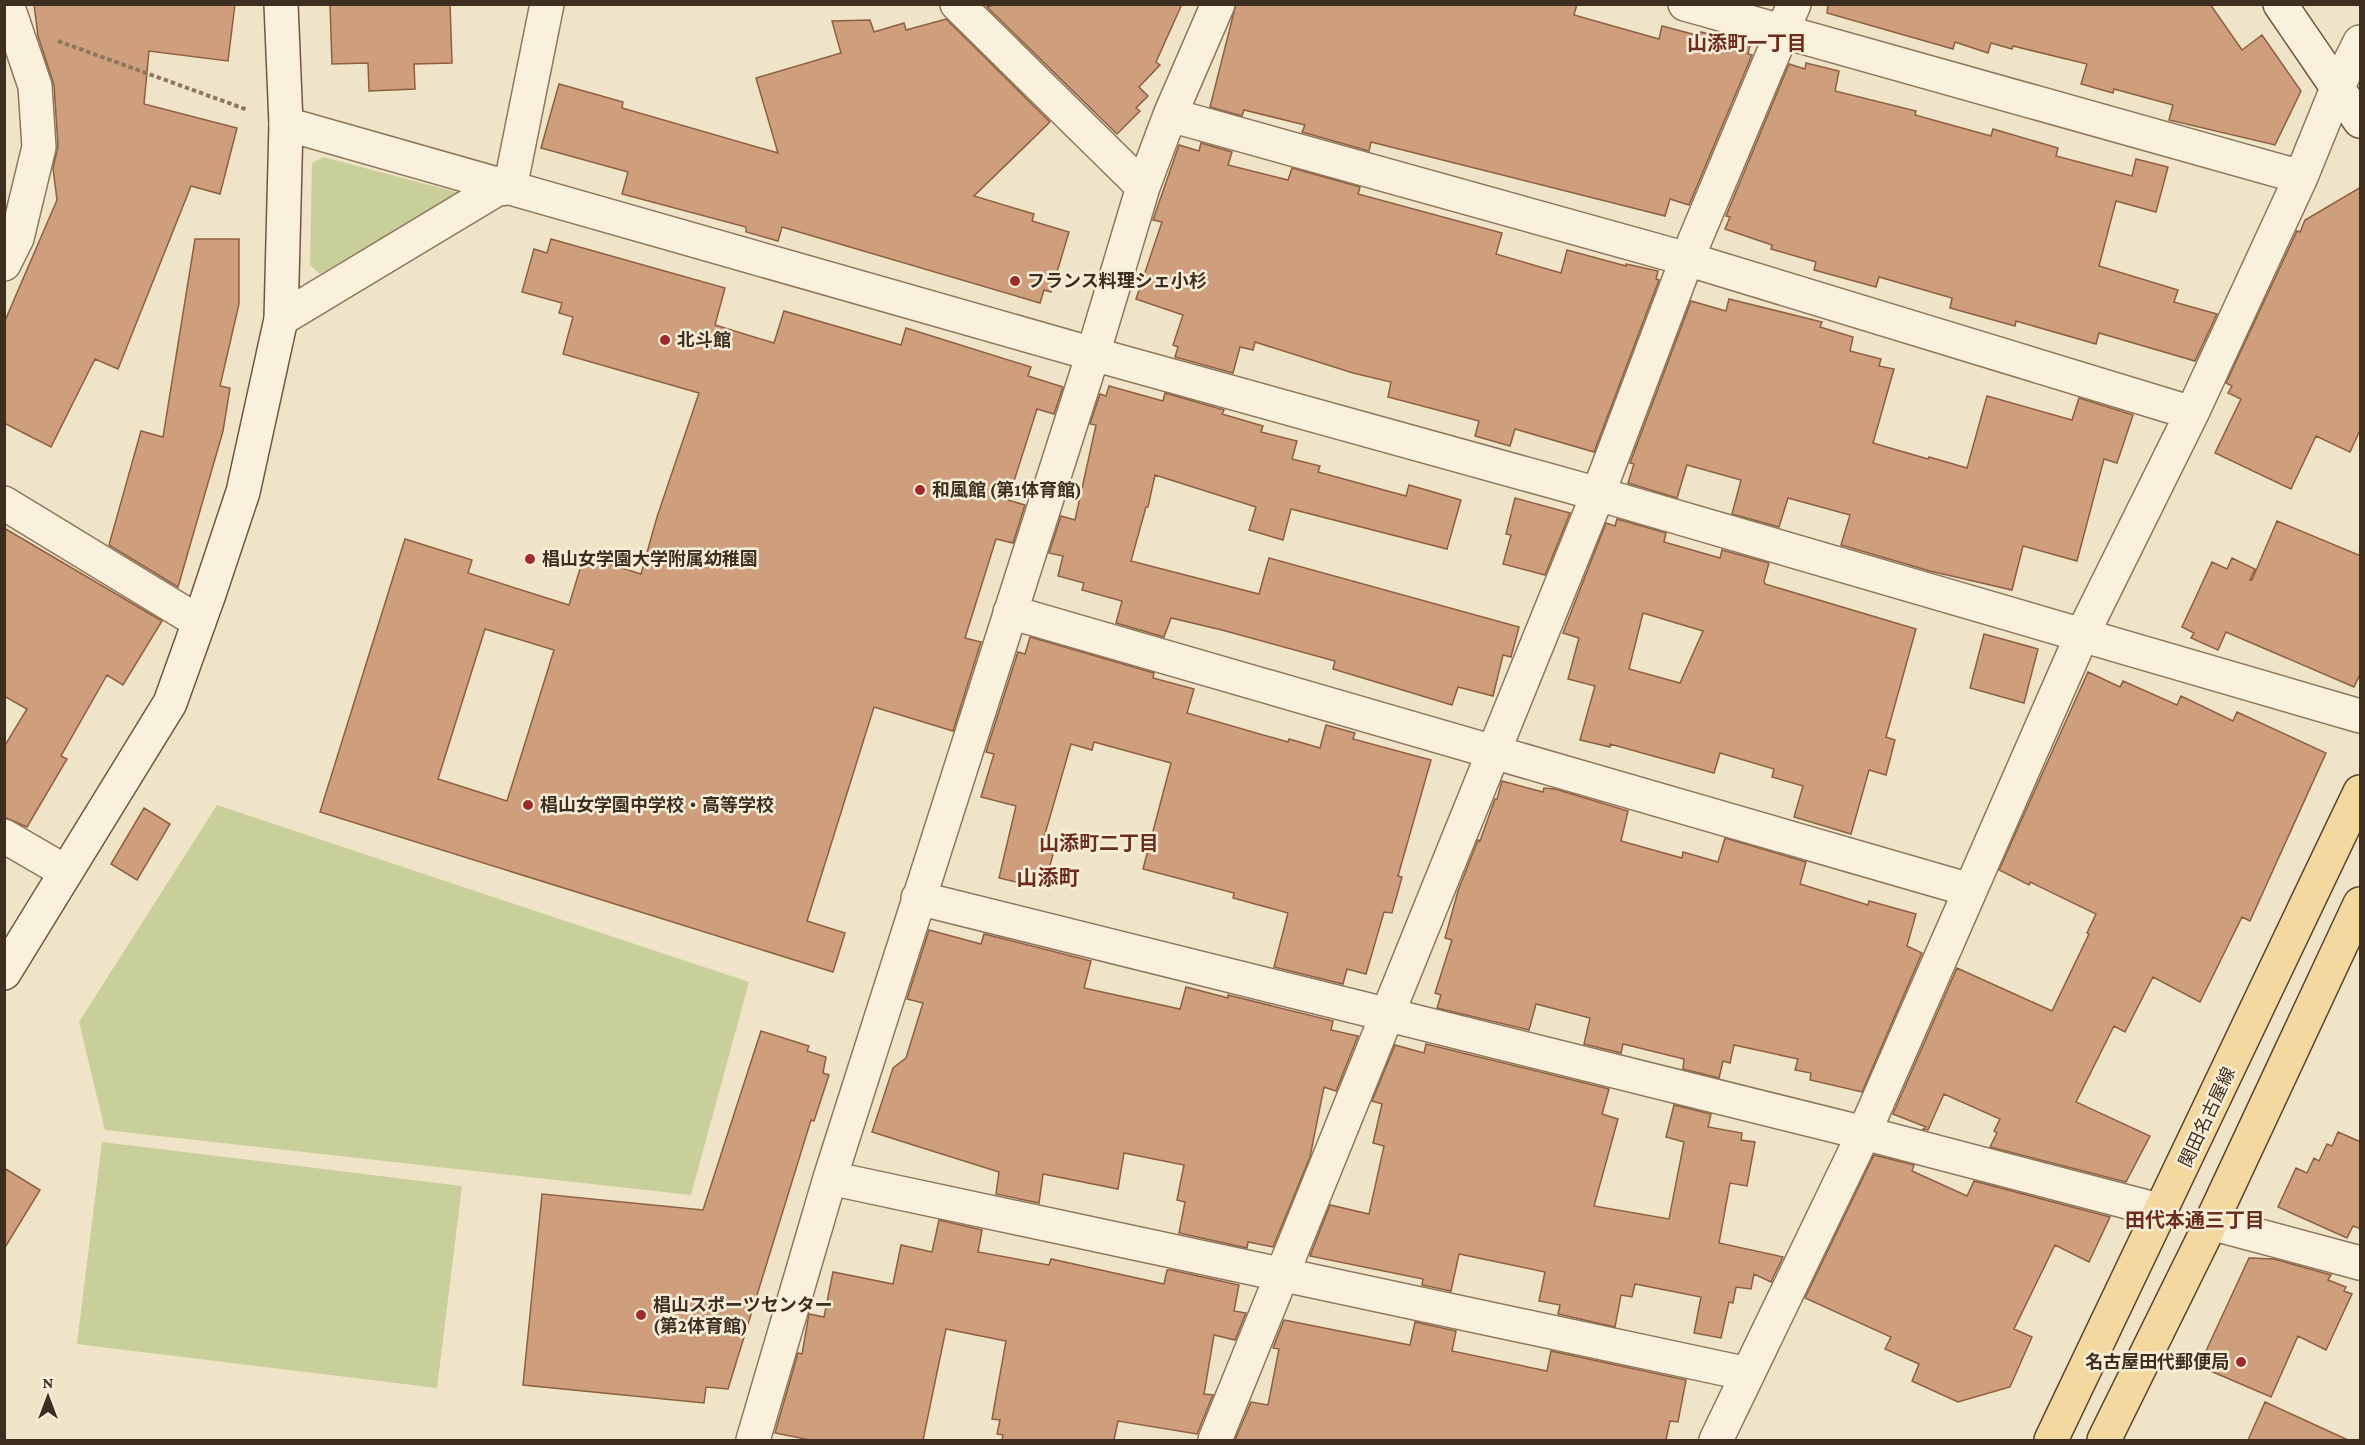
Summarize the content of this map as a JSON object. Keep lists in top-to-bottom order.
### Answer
{
  "streets": {
    "main road": ["関田名古屋線"]
  },
  "districts": [
    "山添町一丁目",
    "山添町二丁目",
    "山添町",
    "田代本通三丁目"
  ],
  "places": [
    "フランス料理シェ小杉",
    "北斗館",
    "和風館 (第1体育館)",
    "椙山女学園大学附属幼稚園",
    "椙山女学園中学校・高等学校",
    "椙山スポーツセンター (第2体育館)",
    "名古屋田代郵便局"
  ],
  "north": "top"
}
